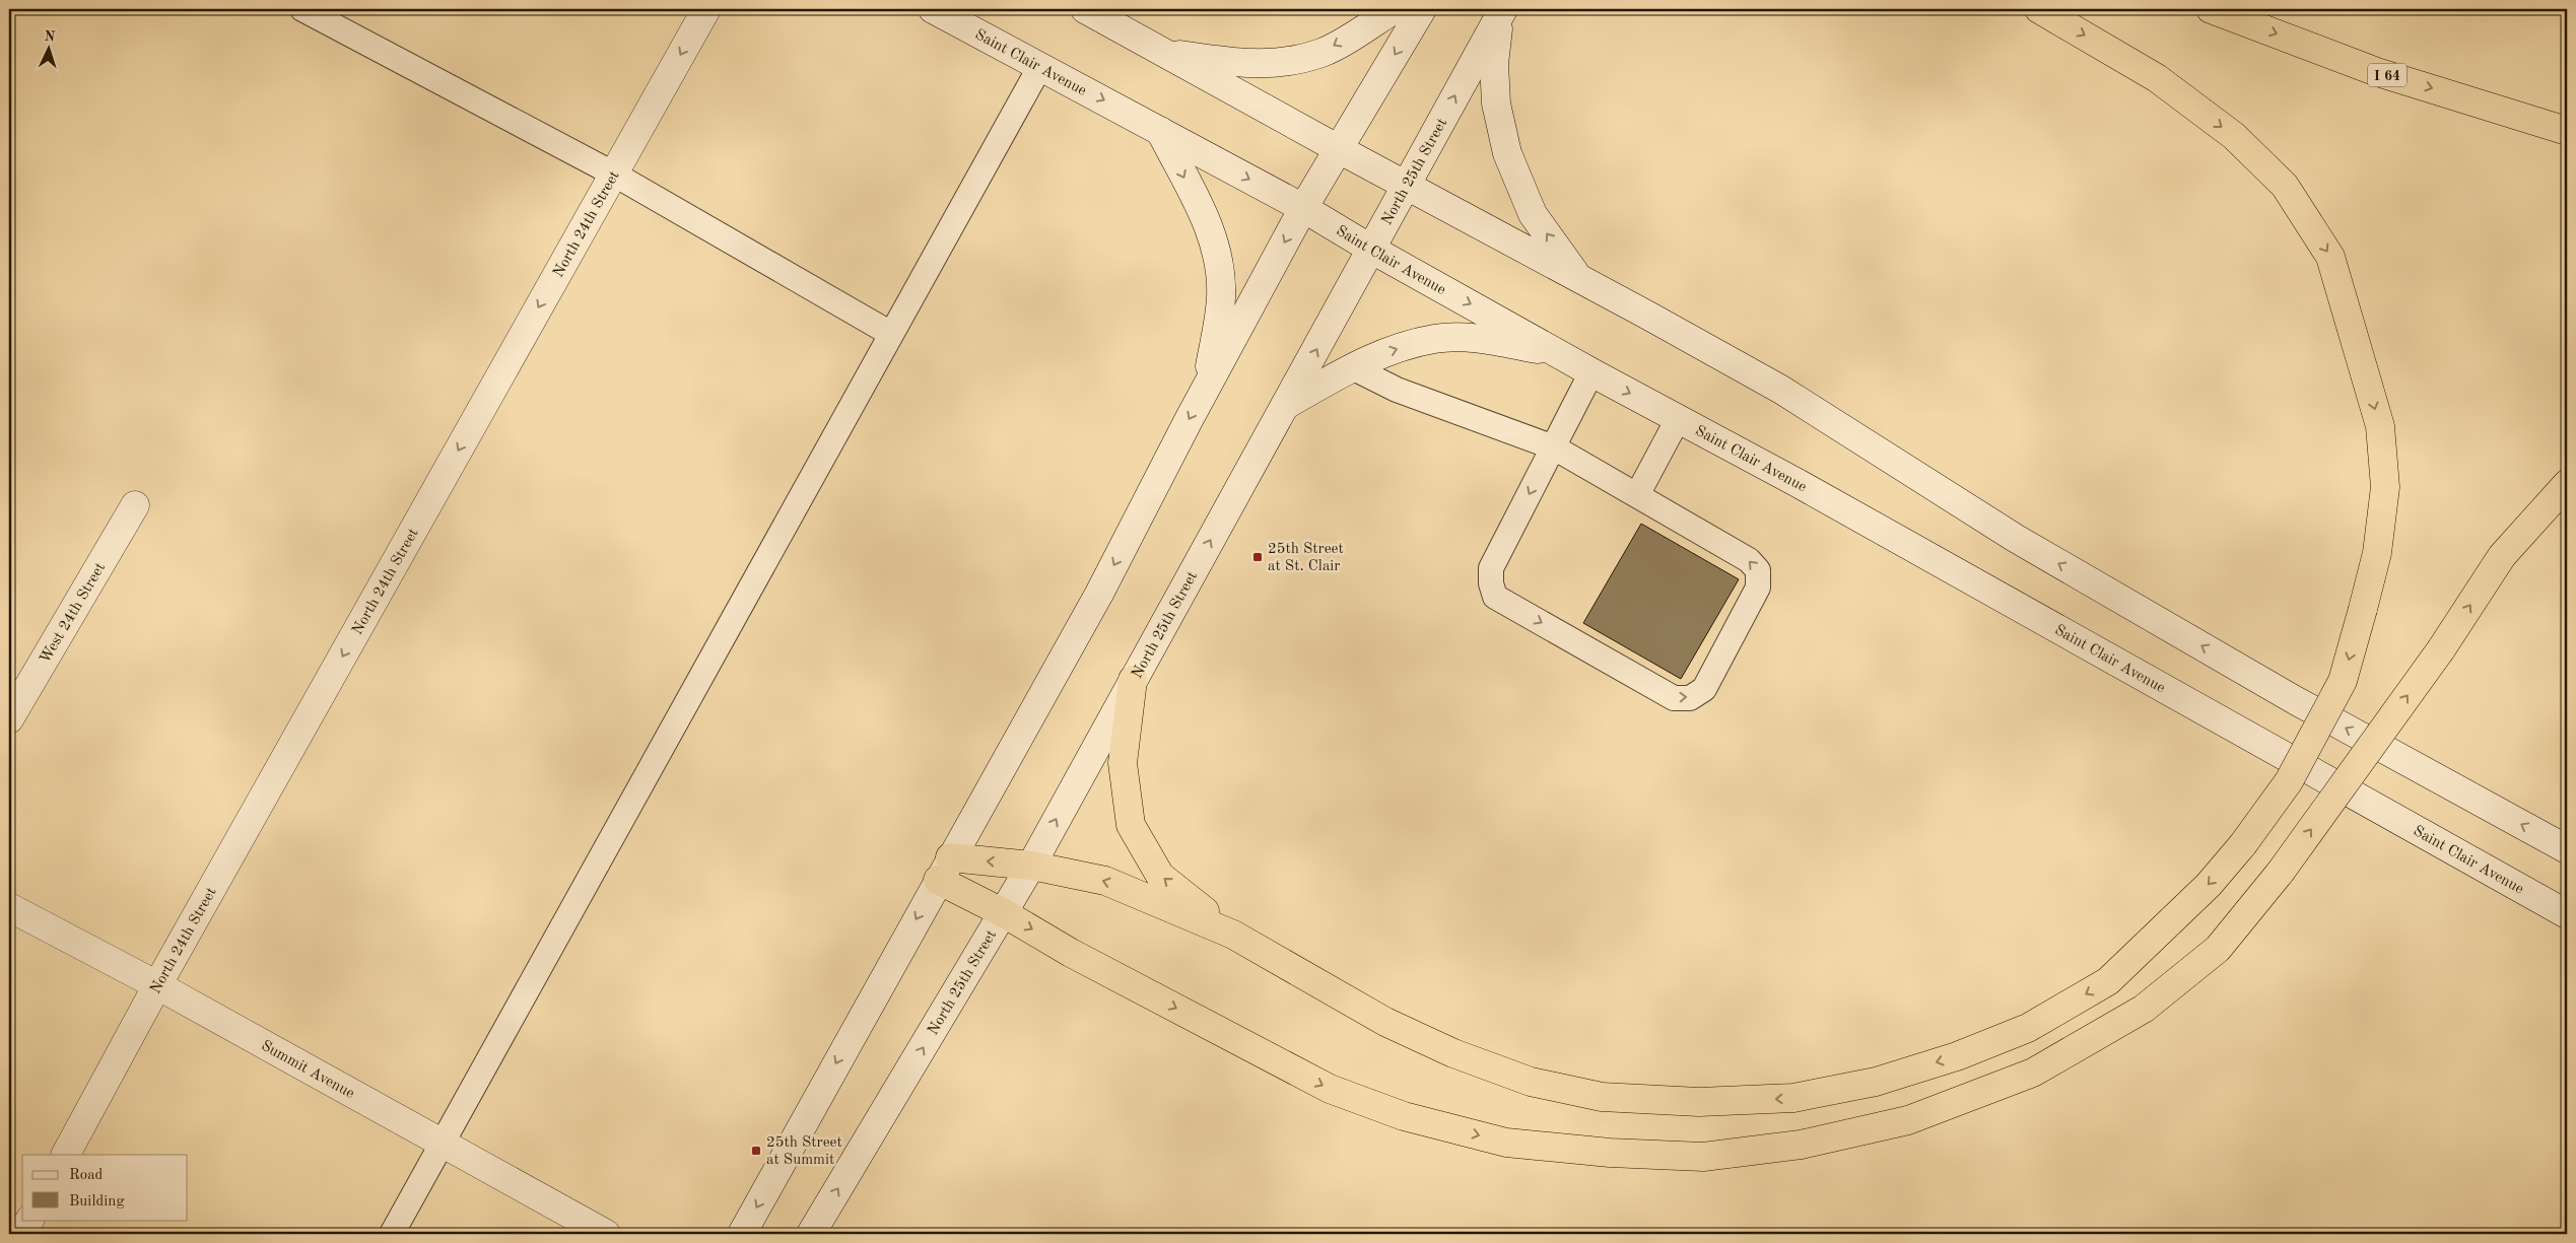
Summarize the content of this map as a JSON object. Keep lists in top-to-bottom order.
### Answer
{
  "streets": {
    "highway": ["I 64"],
    "main road": [
      "Saint Clair Avenue",
      "North 25th Street",
      "North 24th Street",
      "West 24th Street",
      "Summit Avenue"
    ]
  },
  "crossings": [
    ["Saint Clair Avenue", "North 25th Street"],
    ["North 24th Street", "Summit Avenue"]
  ],
  "one_way": ["North 24th Street"],
  "places": {
    "transit": ["25th Street at St. Clair", "25th Street at Summit"]
  },
  "legend": ["Road", "Building"],
  "north": "top"
}
